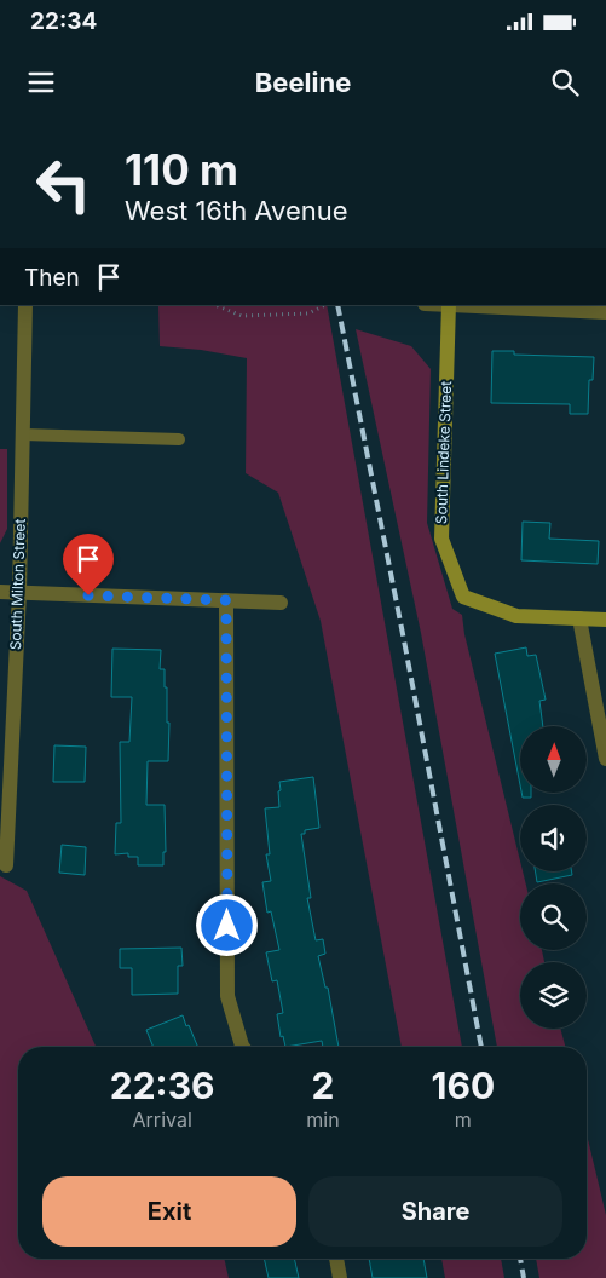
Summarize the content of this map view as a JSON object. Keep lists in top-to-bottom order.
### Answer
{
  "streets": {
    "street": ["South Lindeke Street", "South Milton Street"]
  },
  "north": "top",
  "page": {
    "status": "22:34",
    "header": "Beeline",
    "turn": ["110 m", "West 16th Avenue"],
    "then": "Then",
    "eta": [
      "22:36",
      "Arrival",
      "2",
      "min",
      "160",
      "m"
    ],
    "buttons": ["Exit", "Share"]
  }
}
